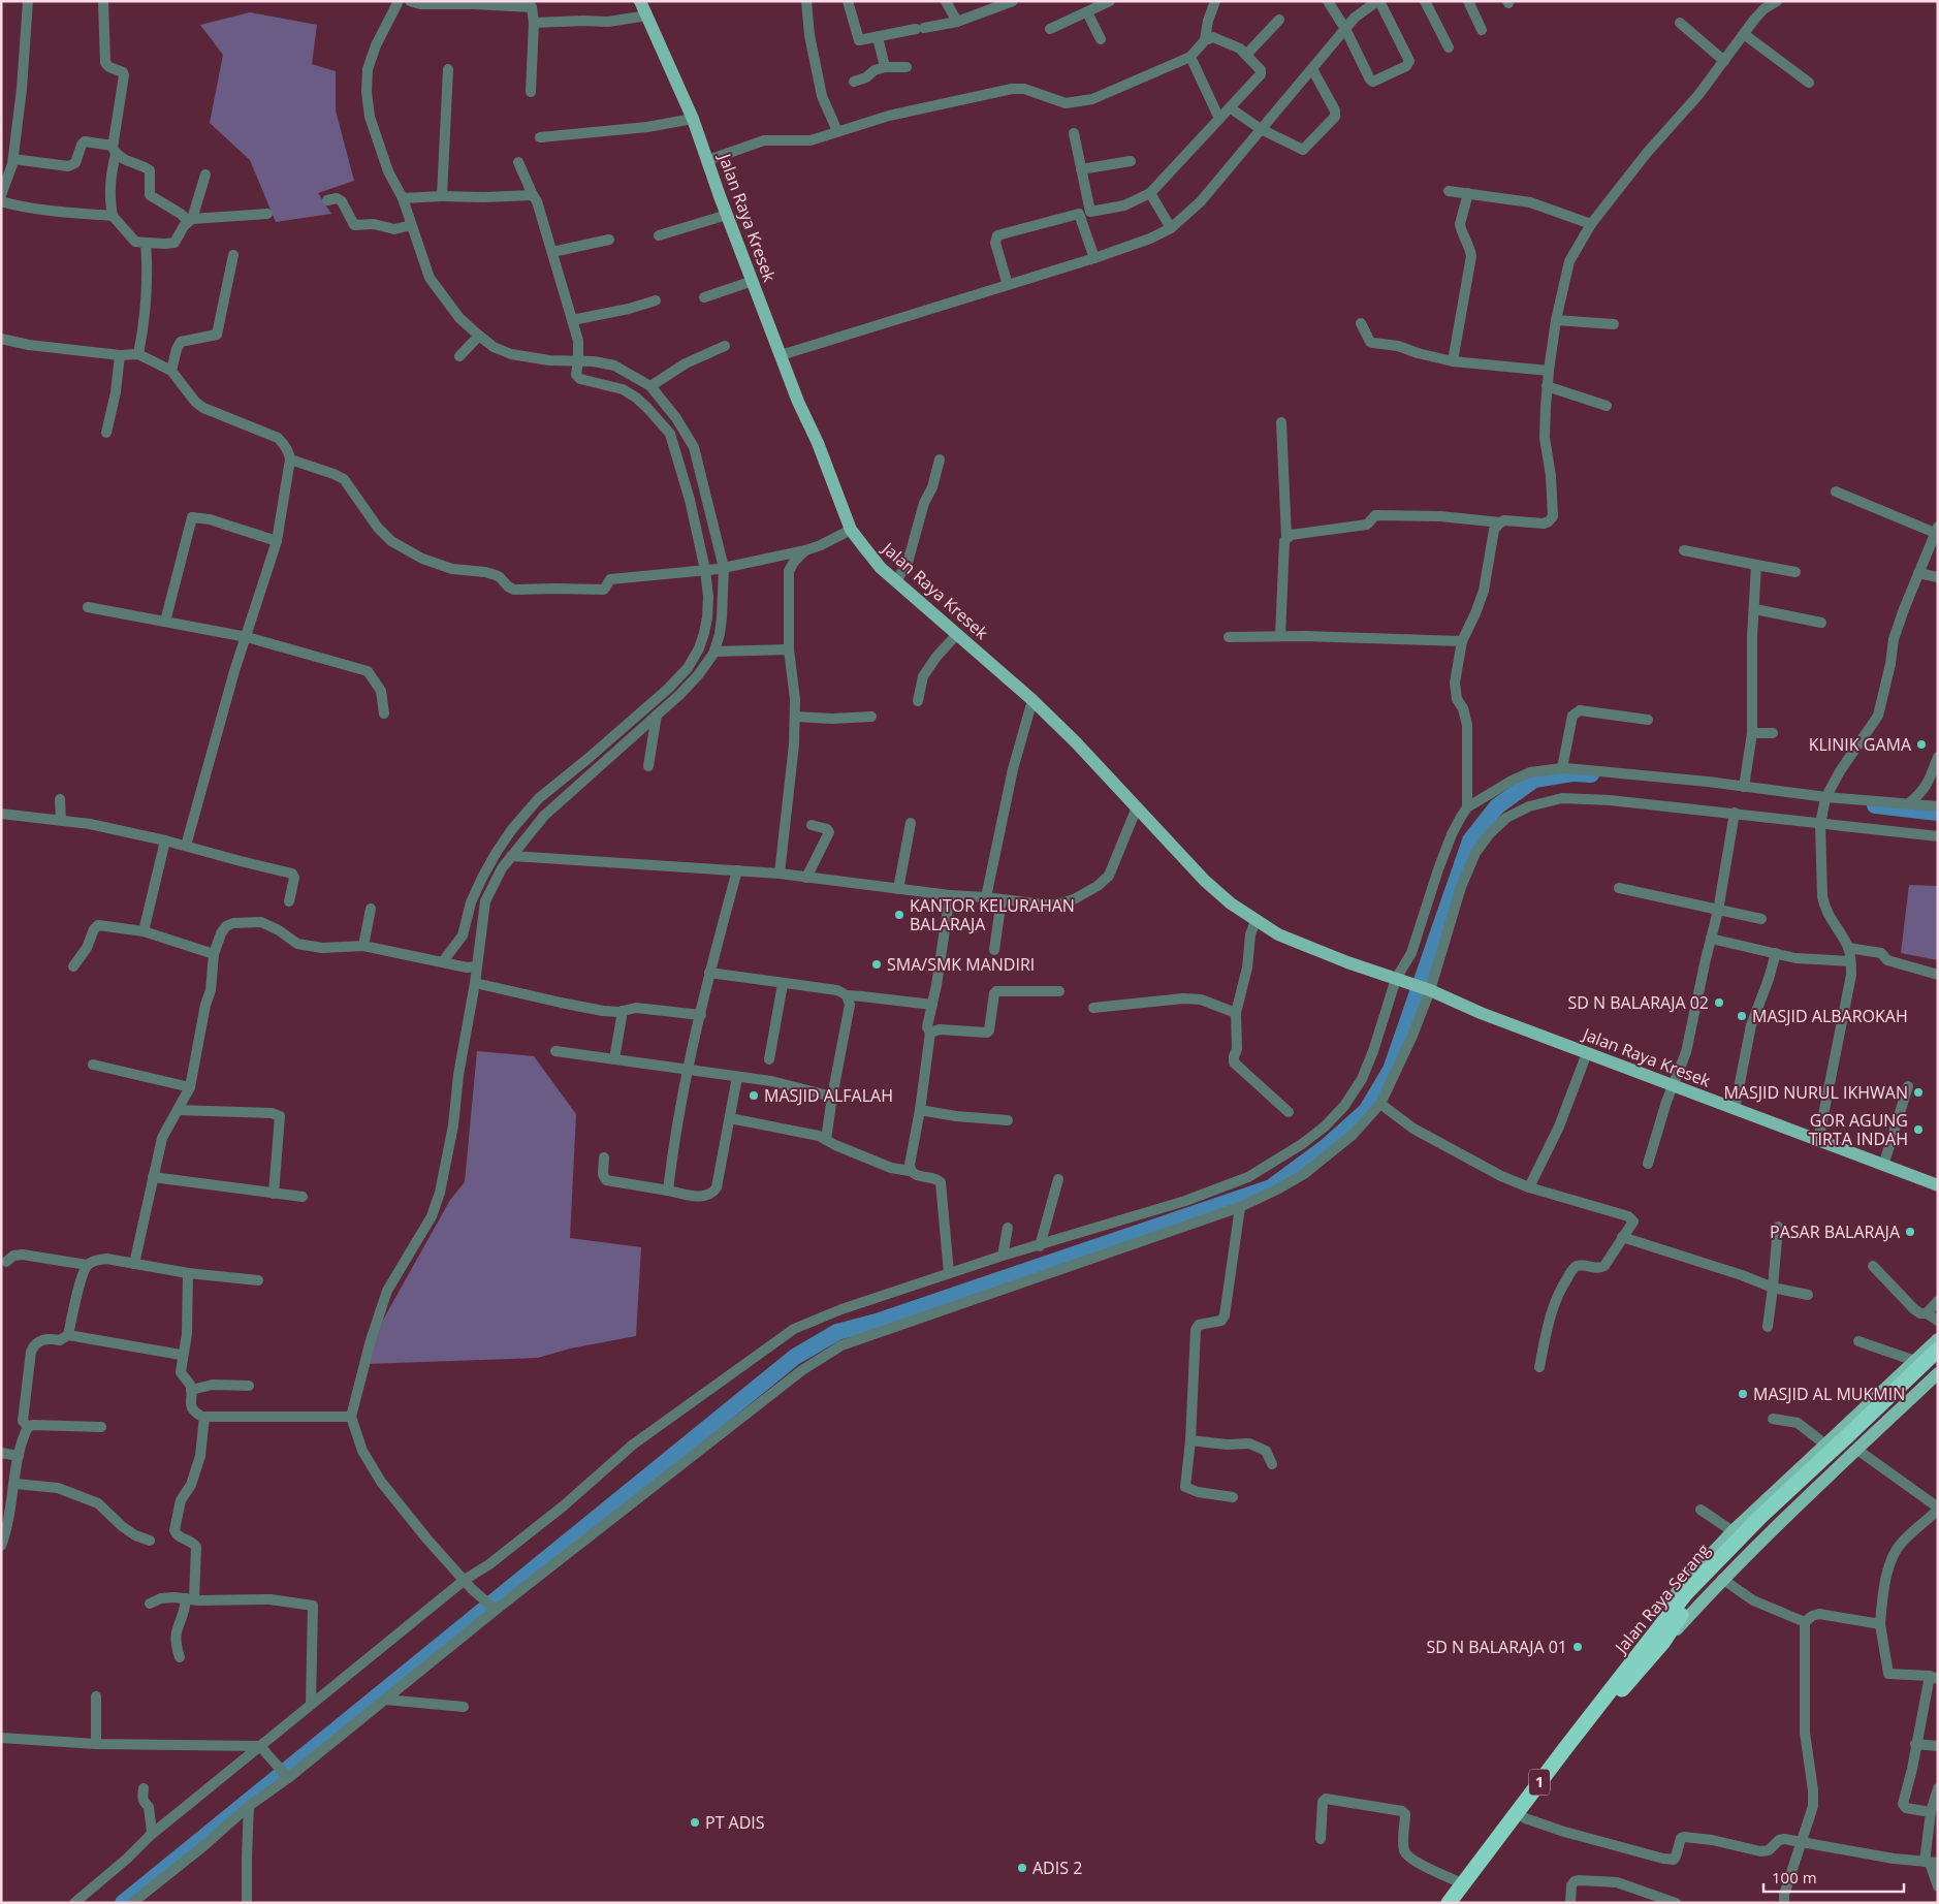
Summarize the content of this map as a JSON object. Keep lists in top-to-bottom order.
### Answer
{
  "streets": {
    "highway": ["Jalan Raya Serang", "1"],
    "main road": ["Jalan Raya Kresek"]
  },
  "places": [
    "KLINIK GAMA",
    "KANTOR KELURAHAN BALARAJA",
    "SMA/SMK MANDIRI",
    "SD N BALARAJA 02",
    "MASJID ALBAROKAH",
    "MASJID NURUL IKHWAN",
    "MASJID ALFALAH",
    "GOR AGUNG TIRTA INDAH",
    "PASAR BALARAJA",
    "MASJID AL MUKMIN",
    "SD N BALARAJA 01",
    "PT ADIS",
    "ADIS 2"
  ],
  "scale_bar": "100 m"
}
